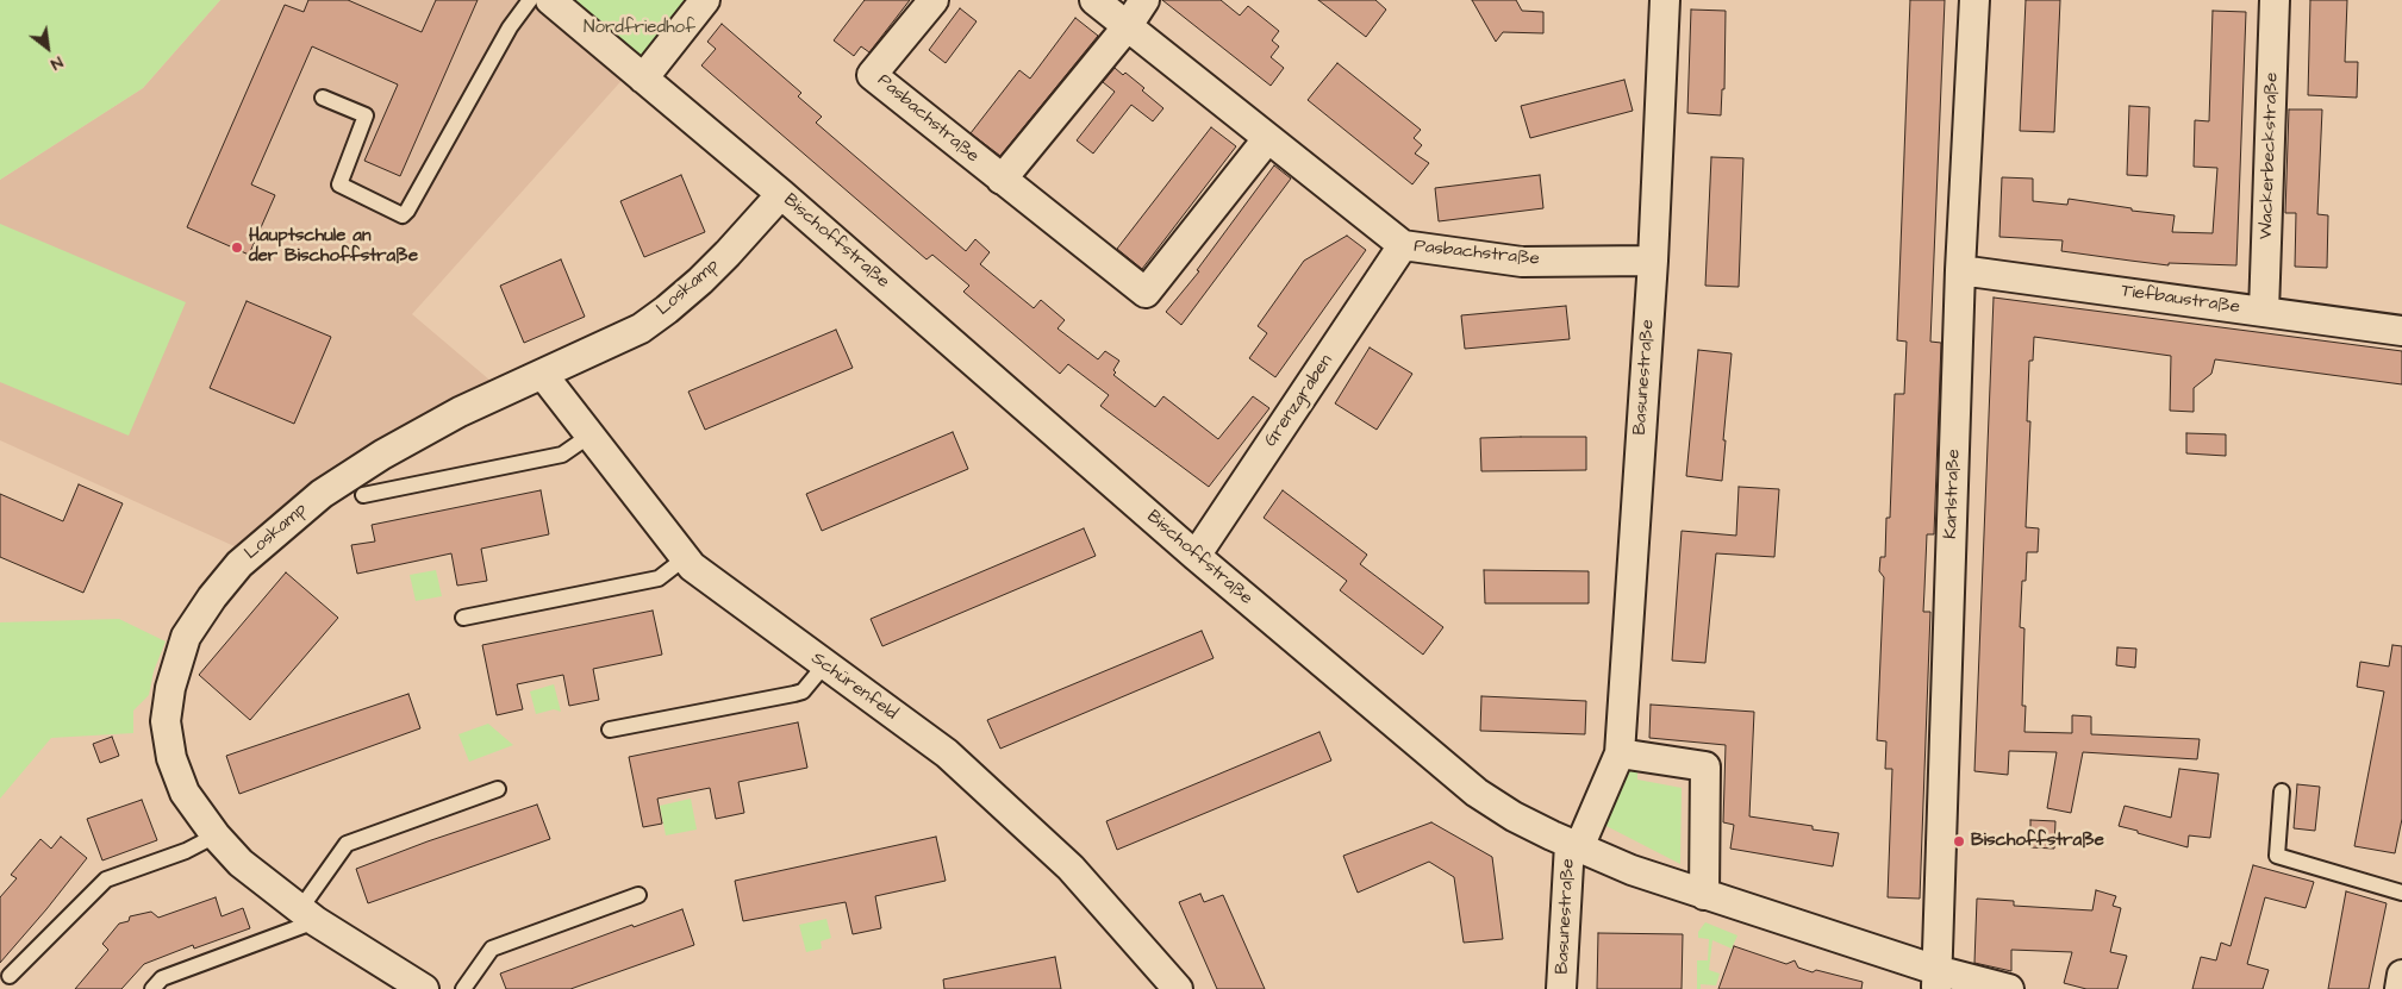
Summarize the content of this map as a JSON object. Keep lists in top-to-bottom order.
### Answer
{
  "streets": {
    "street": [
      "Pasbachstraße",
      "Wackerbeckstraße",
      "Bischoffstraße",
      "Loskamp",
      "Tiefbaustraße",
      "Basunestraße",
      "Grenzgraben",
      "Karlstraße",
      "Schürenfeld"
    ]
  },
  "crossings": [
    ["Pasbachstraße", "Basunestraße"],
    ["Pasbachstraße", "Grenzgraben"],
    ["Wackerbeckstraße", "Tiefbaustraße"],
    ["Bischoffstraße", "Loskamp"],
    ["Bischoffstraße", "Basunestraße"],
    ["Bischoffstraße", "Grenzgraben"],
    ["Bischoffstraße", "Karlstraße"],
    ["Loskamp", "Schürenfeld"],
    ["Tiefbaustraße", "Karlstraße"]
  ],
  "parks": ["Nordfriedhof"],
  "places": ["Hauptschule an der Bischoffstraße", "Bischoffstraße"],
  "north": "bottom right"
}
